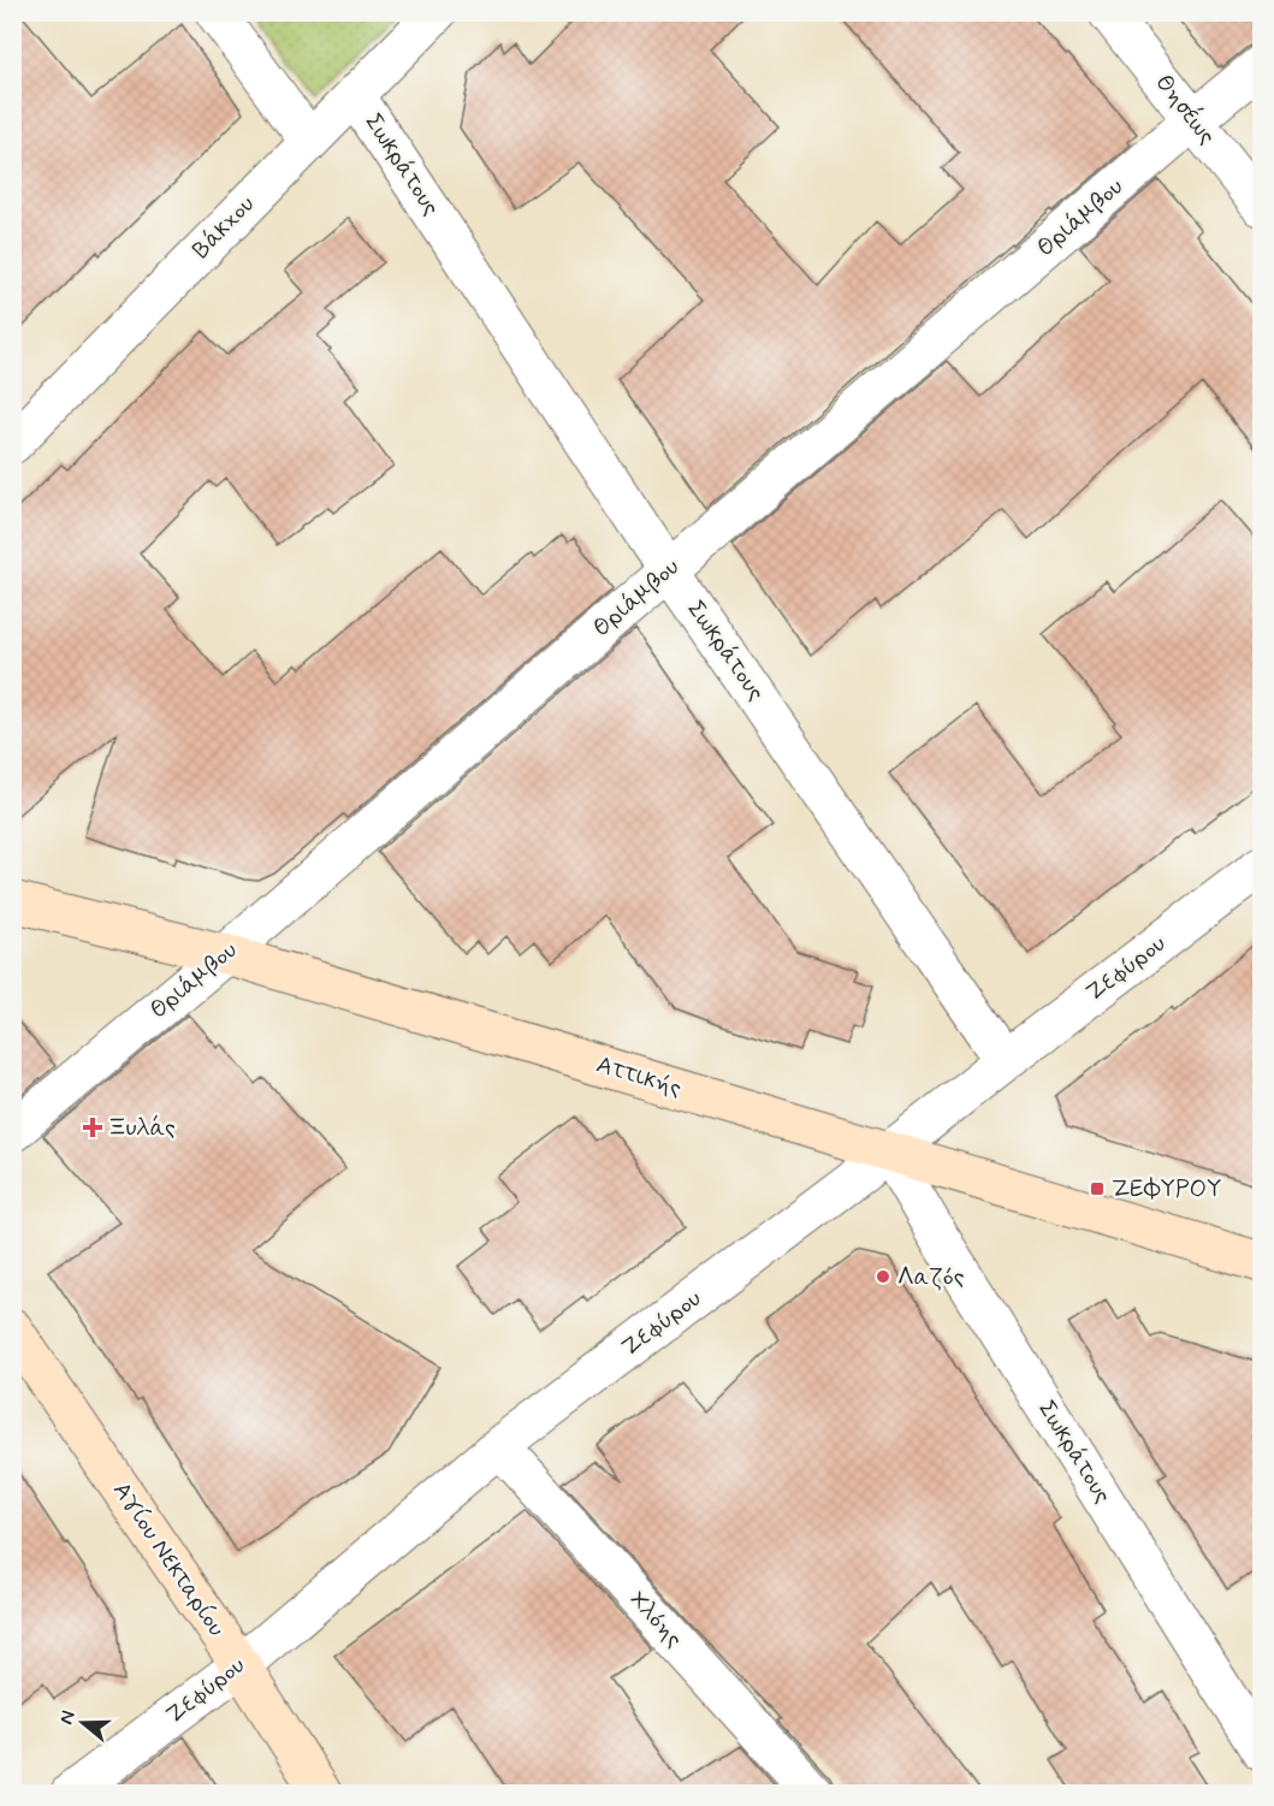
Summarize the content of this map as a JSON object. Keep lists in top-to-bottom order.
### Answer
{
  "streets": {
    "street": [
      "Θησέως",
      "Σωκράτους",
      "Θριάμβου",
      "Βάκχου",
      "Ζεφύρου",
      "Αττικής",
      "Αγίου Νεκταρίου",
      "Χλόης"
    ]
  },
  "crossings": [
    ["Θησέως", "Θριάμβου"],
    ["Σωκράτους", "Θριάμβου"],
    ["Σωκράτους", "Βάκχου"],
    ["Σωκράτους", "Ζεφύρου"],
    ["Σωκράτους", "Αττικής"],
    ["Θριάμβου", "Αττικής"],
    ["Ζεφύρου", "Αττικής"],
    ["Ζεφύρου", "Αγίου Νεκταρίου"],
    ["Ζεφύρου", "Χλόης"]
  ],
  "places": {
    "health": ["Ξυλάς"],
    "transit": ["ΖΕΦΥΡΟΥ"],
    "other": ["Λαζός"]
  },
  "north": "left"
}
